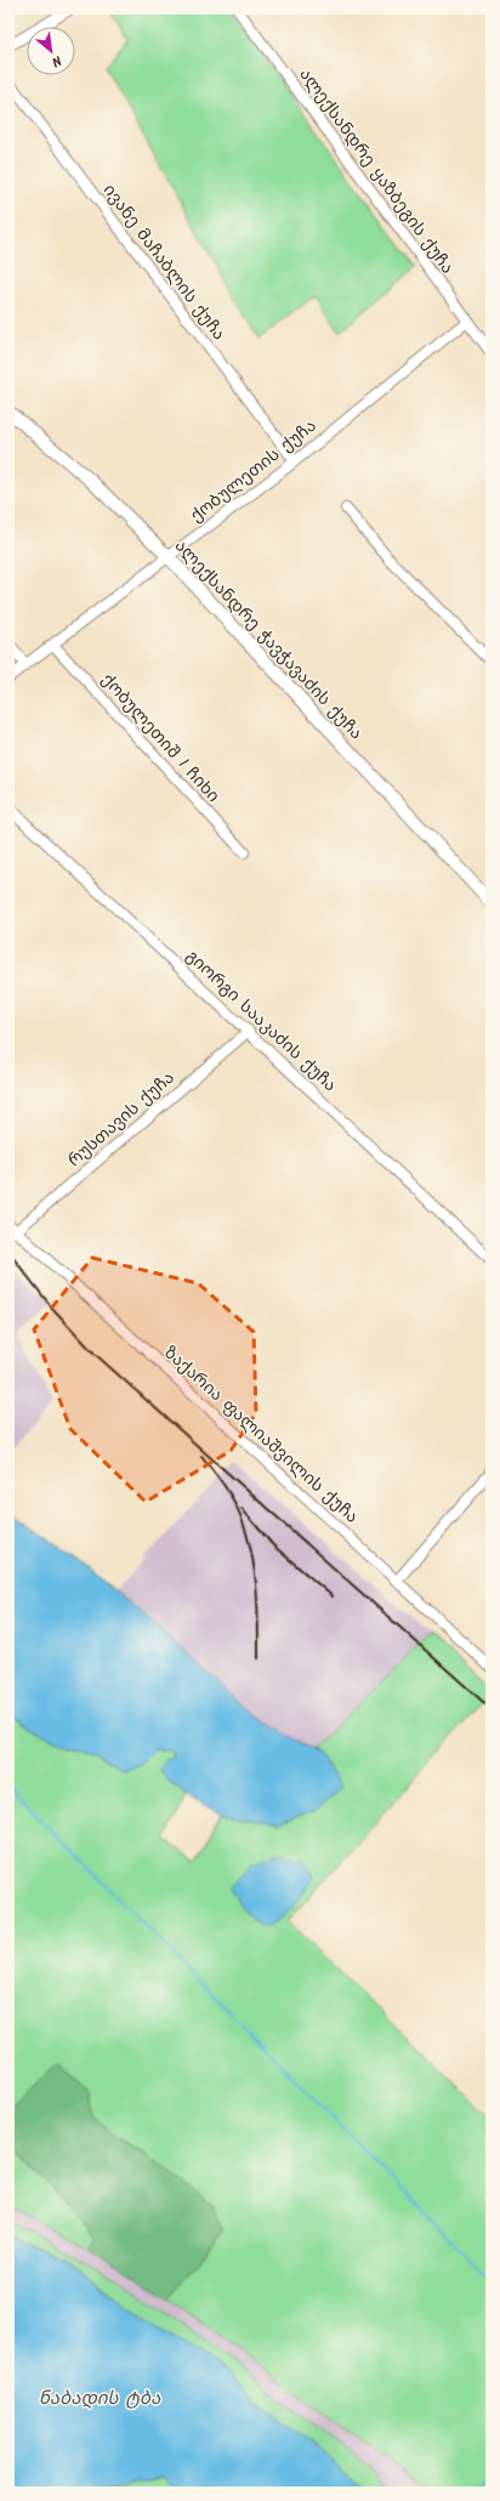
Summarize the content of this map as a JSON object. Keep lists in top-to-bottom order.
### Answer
{
  "streets": {
    "street": [
      "ალექსანდრე ყაზბეგის ქუჩა",
      "ივანე მაჩაბლის ქუჩა",
      "ქობულეთის ქუჩა",
      "ალექსანდრე ჭავჭავაძის ქუჩა",
      "ქობულეთიშ I ჩიხი",
      "გიორგი სააკაძის ქუჩა",
      "რუსთავის ქუჩა",
      "ზაქარია ფალიაშვილის ქუჩა"
    ]
  },
  "crossings": [
    ["ალექსანდრე ყაზბეგის ქუჩა", "ქობულეთის ქუჩა"],
    ["ივანე მაჩაბლის ქუჩა", "ქობულეთის ქუჩა"],
    ["ქობულეთის ქუჩა", "ალექსანდრე ჭავჭავაძის ქუჩა"],
    ["ქობულეთის ქუჩა", "ქობულეთიშ I ჩიხი"],
    ["გიორგი სააკაძის ქუჩა", "რუსთავის ქუჩა"],
    ["რუსთავის ქუჩა", "ზაქარია ფალიაშვილის ქუჩა"]
  ],
  "water": ["ნაბადის ტბა"],
  "north": "bottom right"
}
